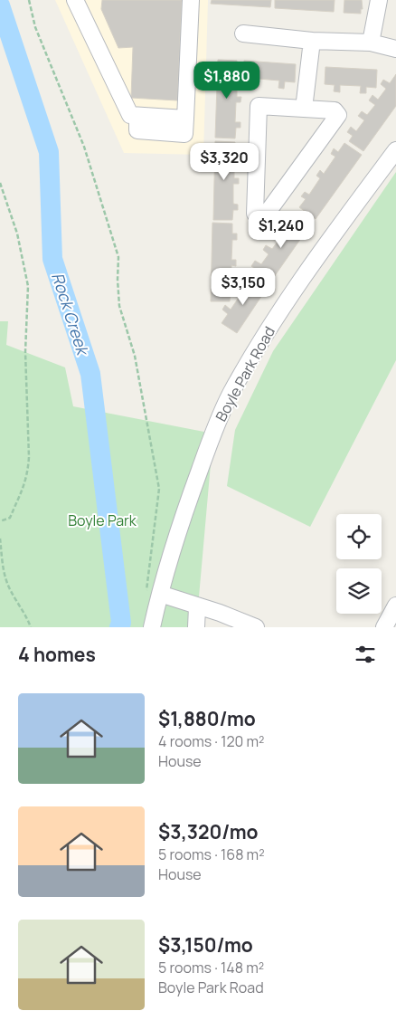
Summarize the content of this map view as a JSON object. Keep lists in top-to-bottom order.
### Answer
{
  "streets": {
    "street": ["Boyle Park Road"]
  },
  "water": ["Rock Creek"],
  "parks": ["Boyle Park"],
  "page": {
    "price": [
      "$1,880",
      "$3,320",
      "$1,240",
      "$3,150"
    ],
    "heading": "4 homes",
    "list": [
      {
        "name": "$1,880/mo",
        "note": "4 rooms · 120 m² · House"
      },
      {
        "name": "$3,320/mo",
        "note": "5 rooms · 168 m² · House"
      },
      {
        "name": "$3,150/mo",
        "note": "5 rooms · 148 m² · Boyle Park Road"
      }
    ]
  }
}
